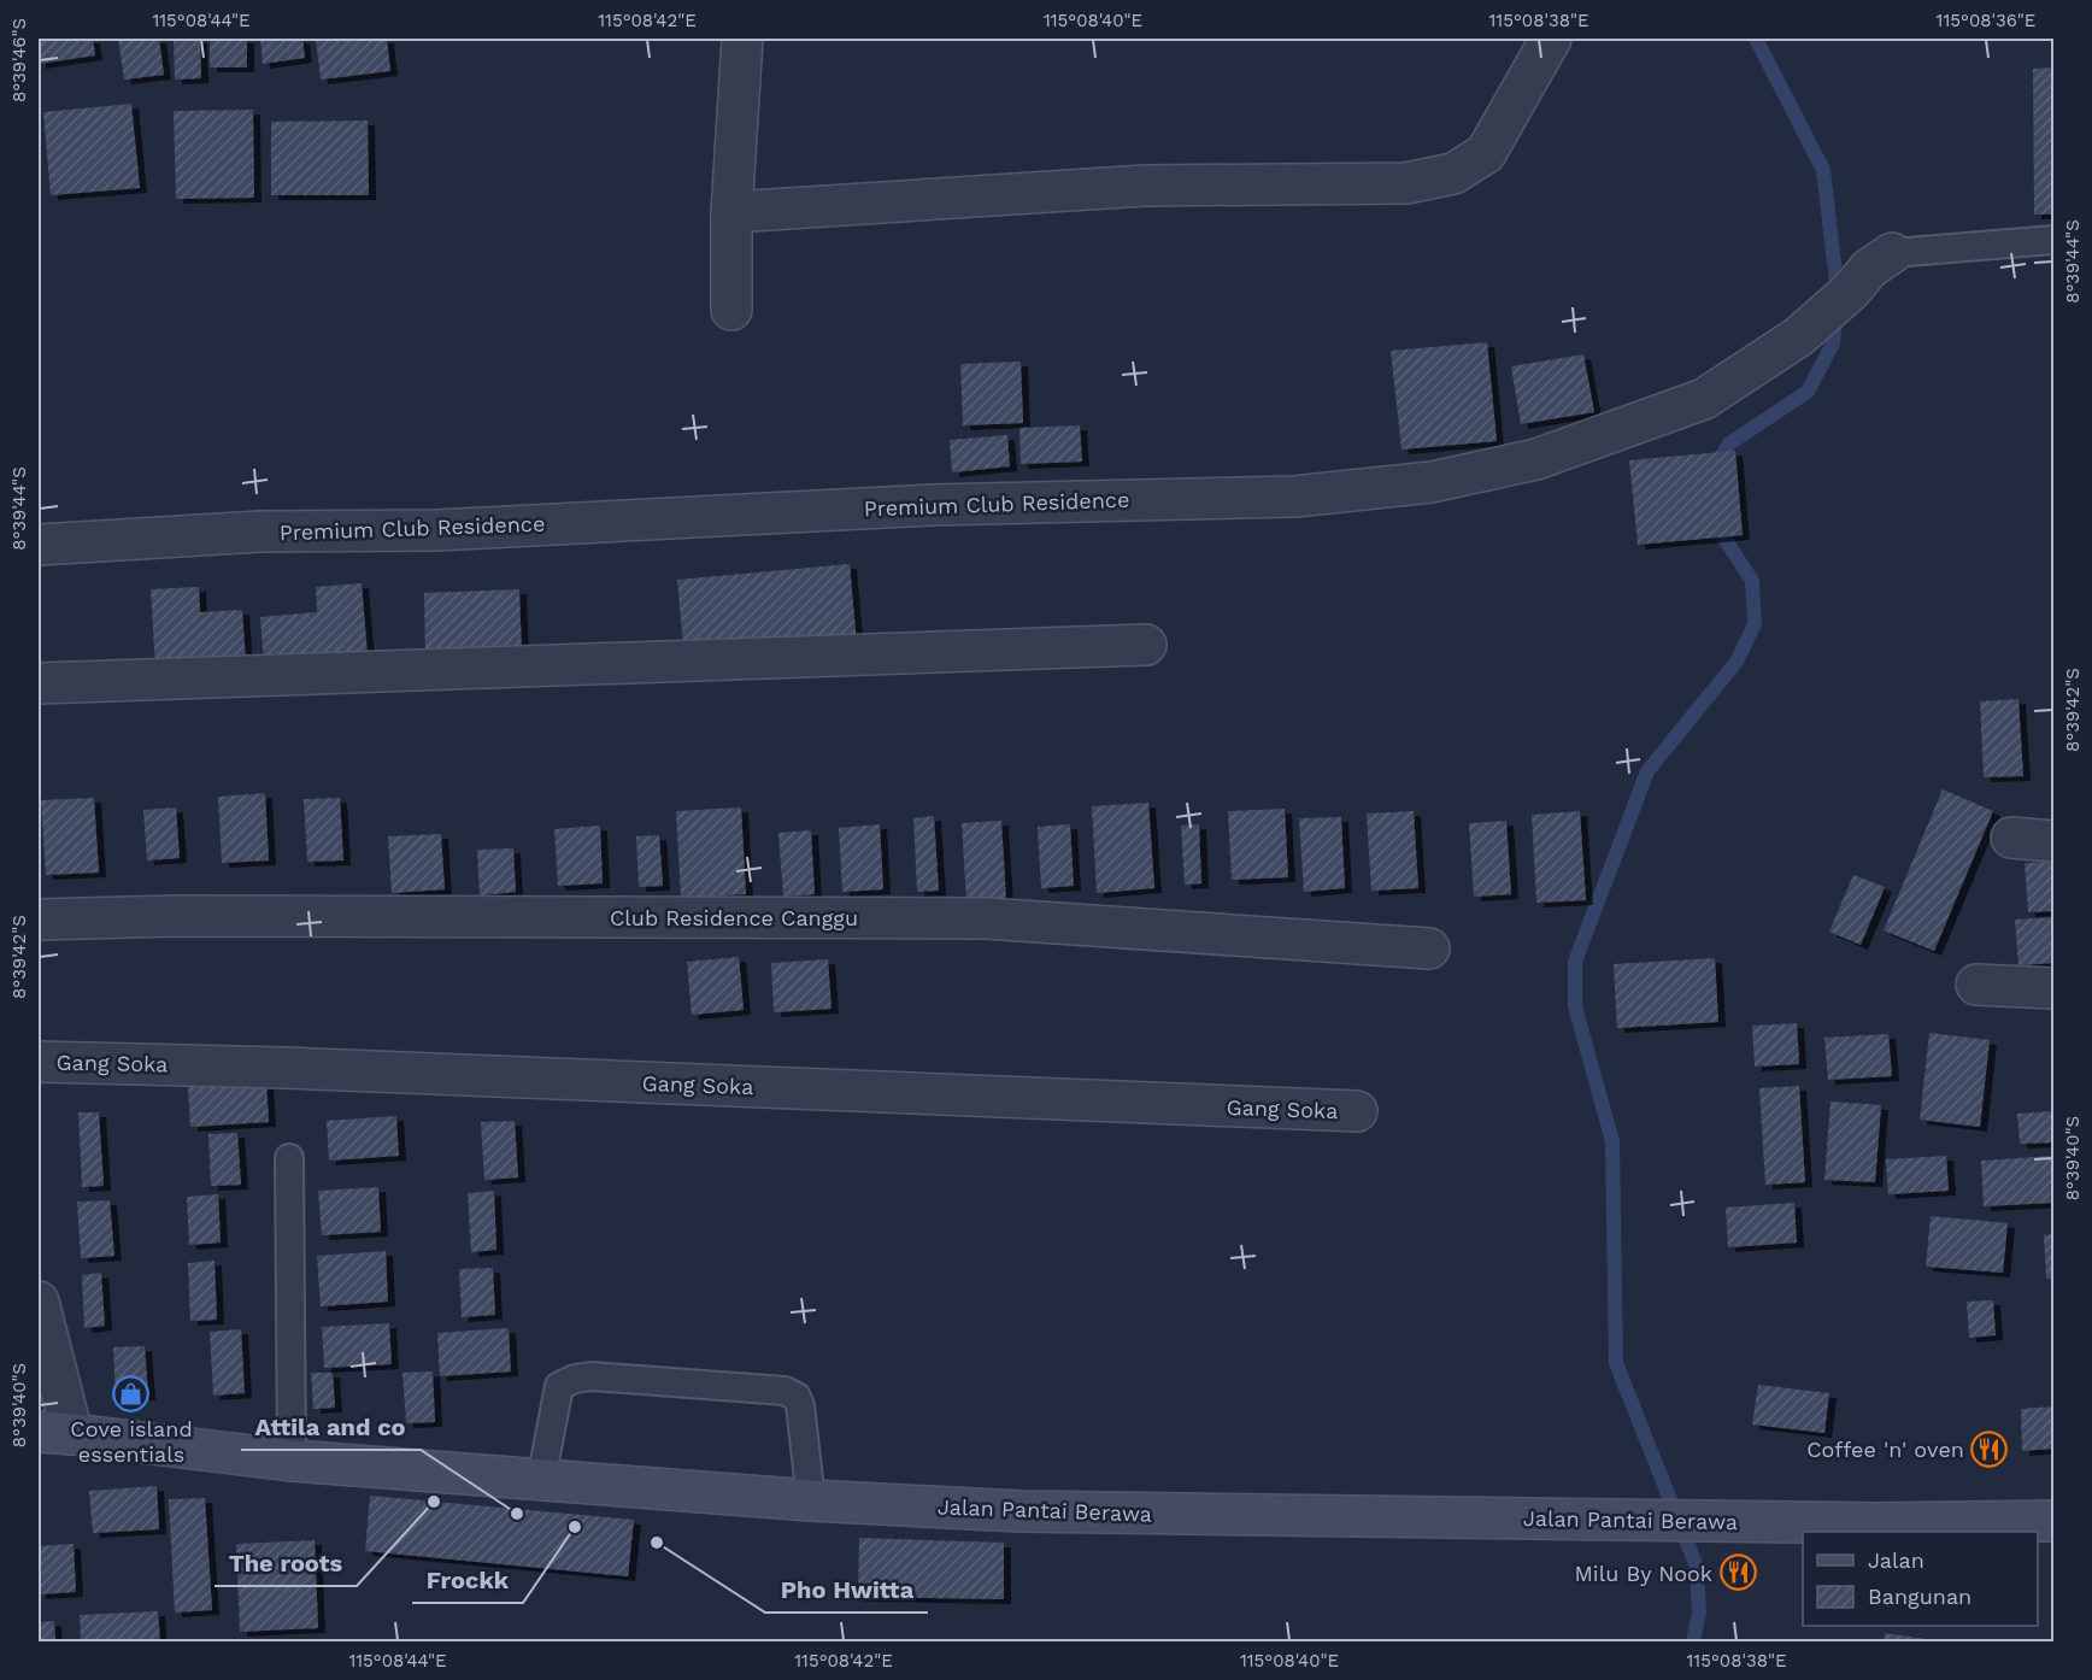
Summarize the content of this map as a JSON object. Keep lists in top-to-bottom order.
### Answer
{
  "streets": {
    "street": [
      "Premium Club Residence",
      "Club Residence Canggu",
      "Gang Soka",
      "Jalan Pantai Berawa"
    ]
  },
  "places": {
    "shop": ["Cove island essentials"],
    "restaurant": ["Coffee 'n' oven", "Milu By Nook"],
    "other": [
      "The roots",
      "Attila and co",
      "Frockk",
      "Pho Hwitta"
    ]
  },
  "legend": ["Jalan", "Bangunan"],
  "coordinates": [
    "115°08'44\"E",
    "115°08'42\"E",
    "115°08'40\"E",
    "115°08'38\"E",
    "115°08'36\"E",
    "8°39'46\"S",
    "8°39'44\"S",
    "8°39'42\"S",
    "8°39'40\"S"
  ]
}
